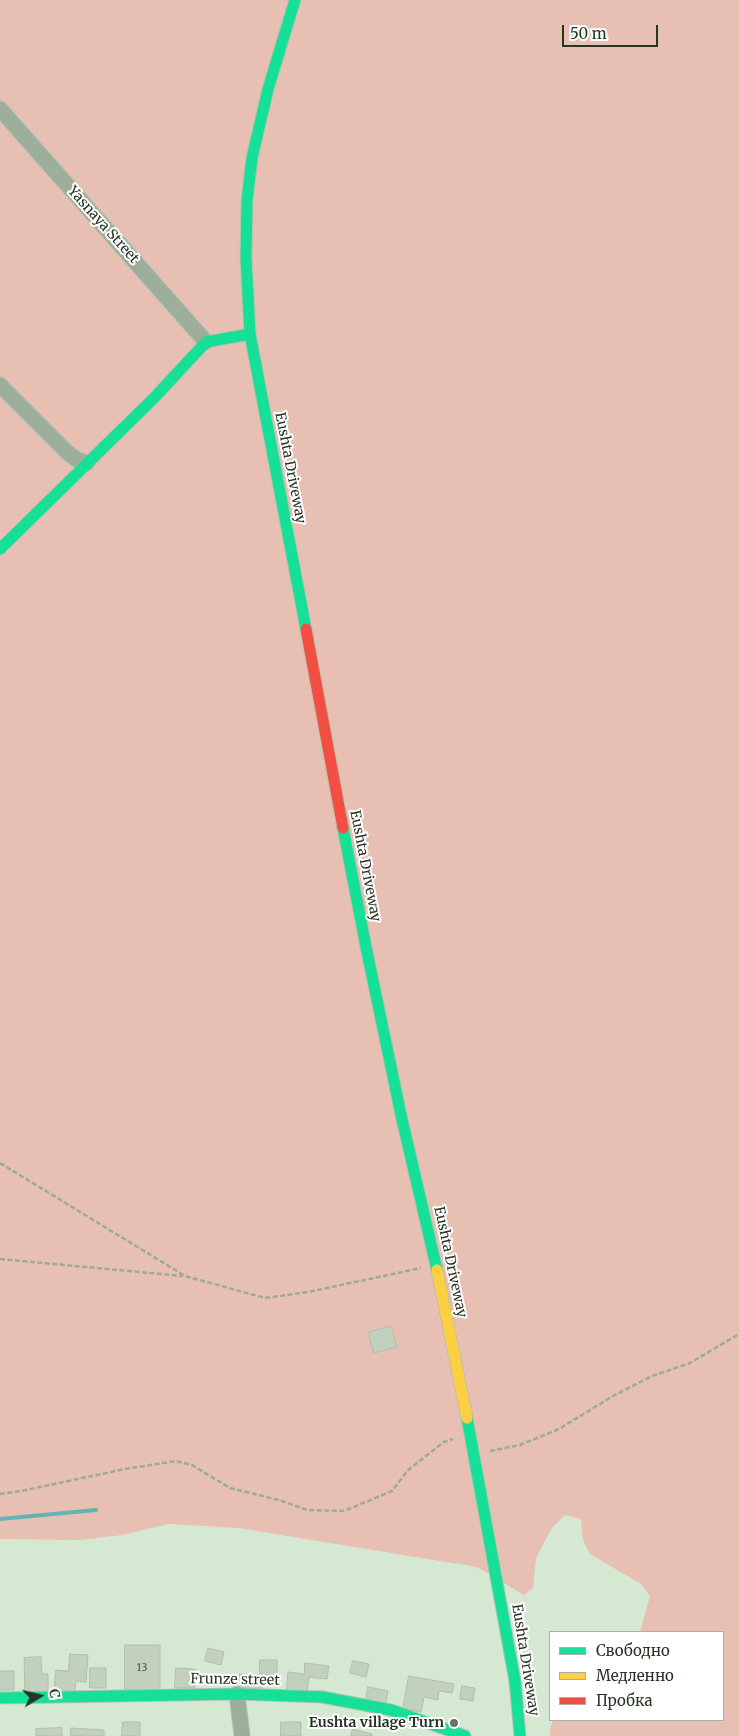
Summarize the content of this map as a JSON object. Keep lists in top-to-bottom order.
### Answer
{
  "streets": {
    "street": ["Yasnaya Street", "Eushta Driveway", "Frunze street"]
  },
  "places": ["Eushta village Turn"],
  "house_numbers": ["13"],
  "legend": ["Свободно", "Медленно", "Пробка"],
  "scale_bar": "50 m",
  "north": "right"
}
